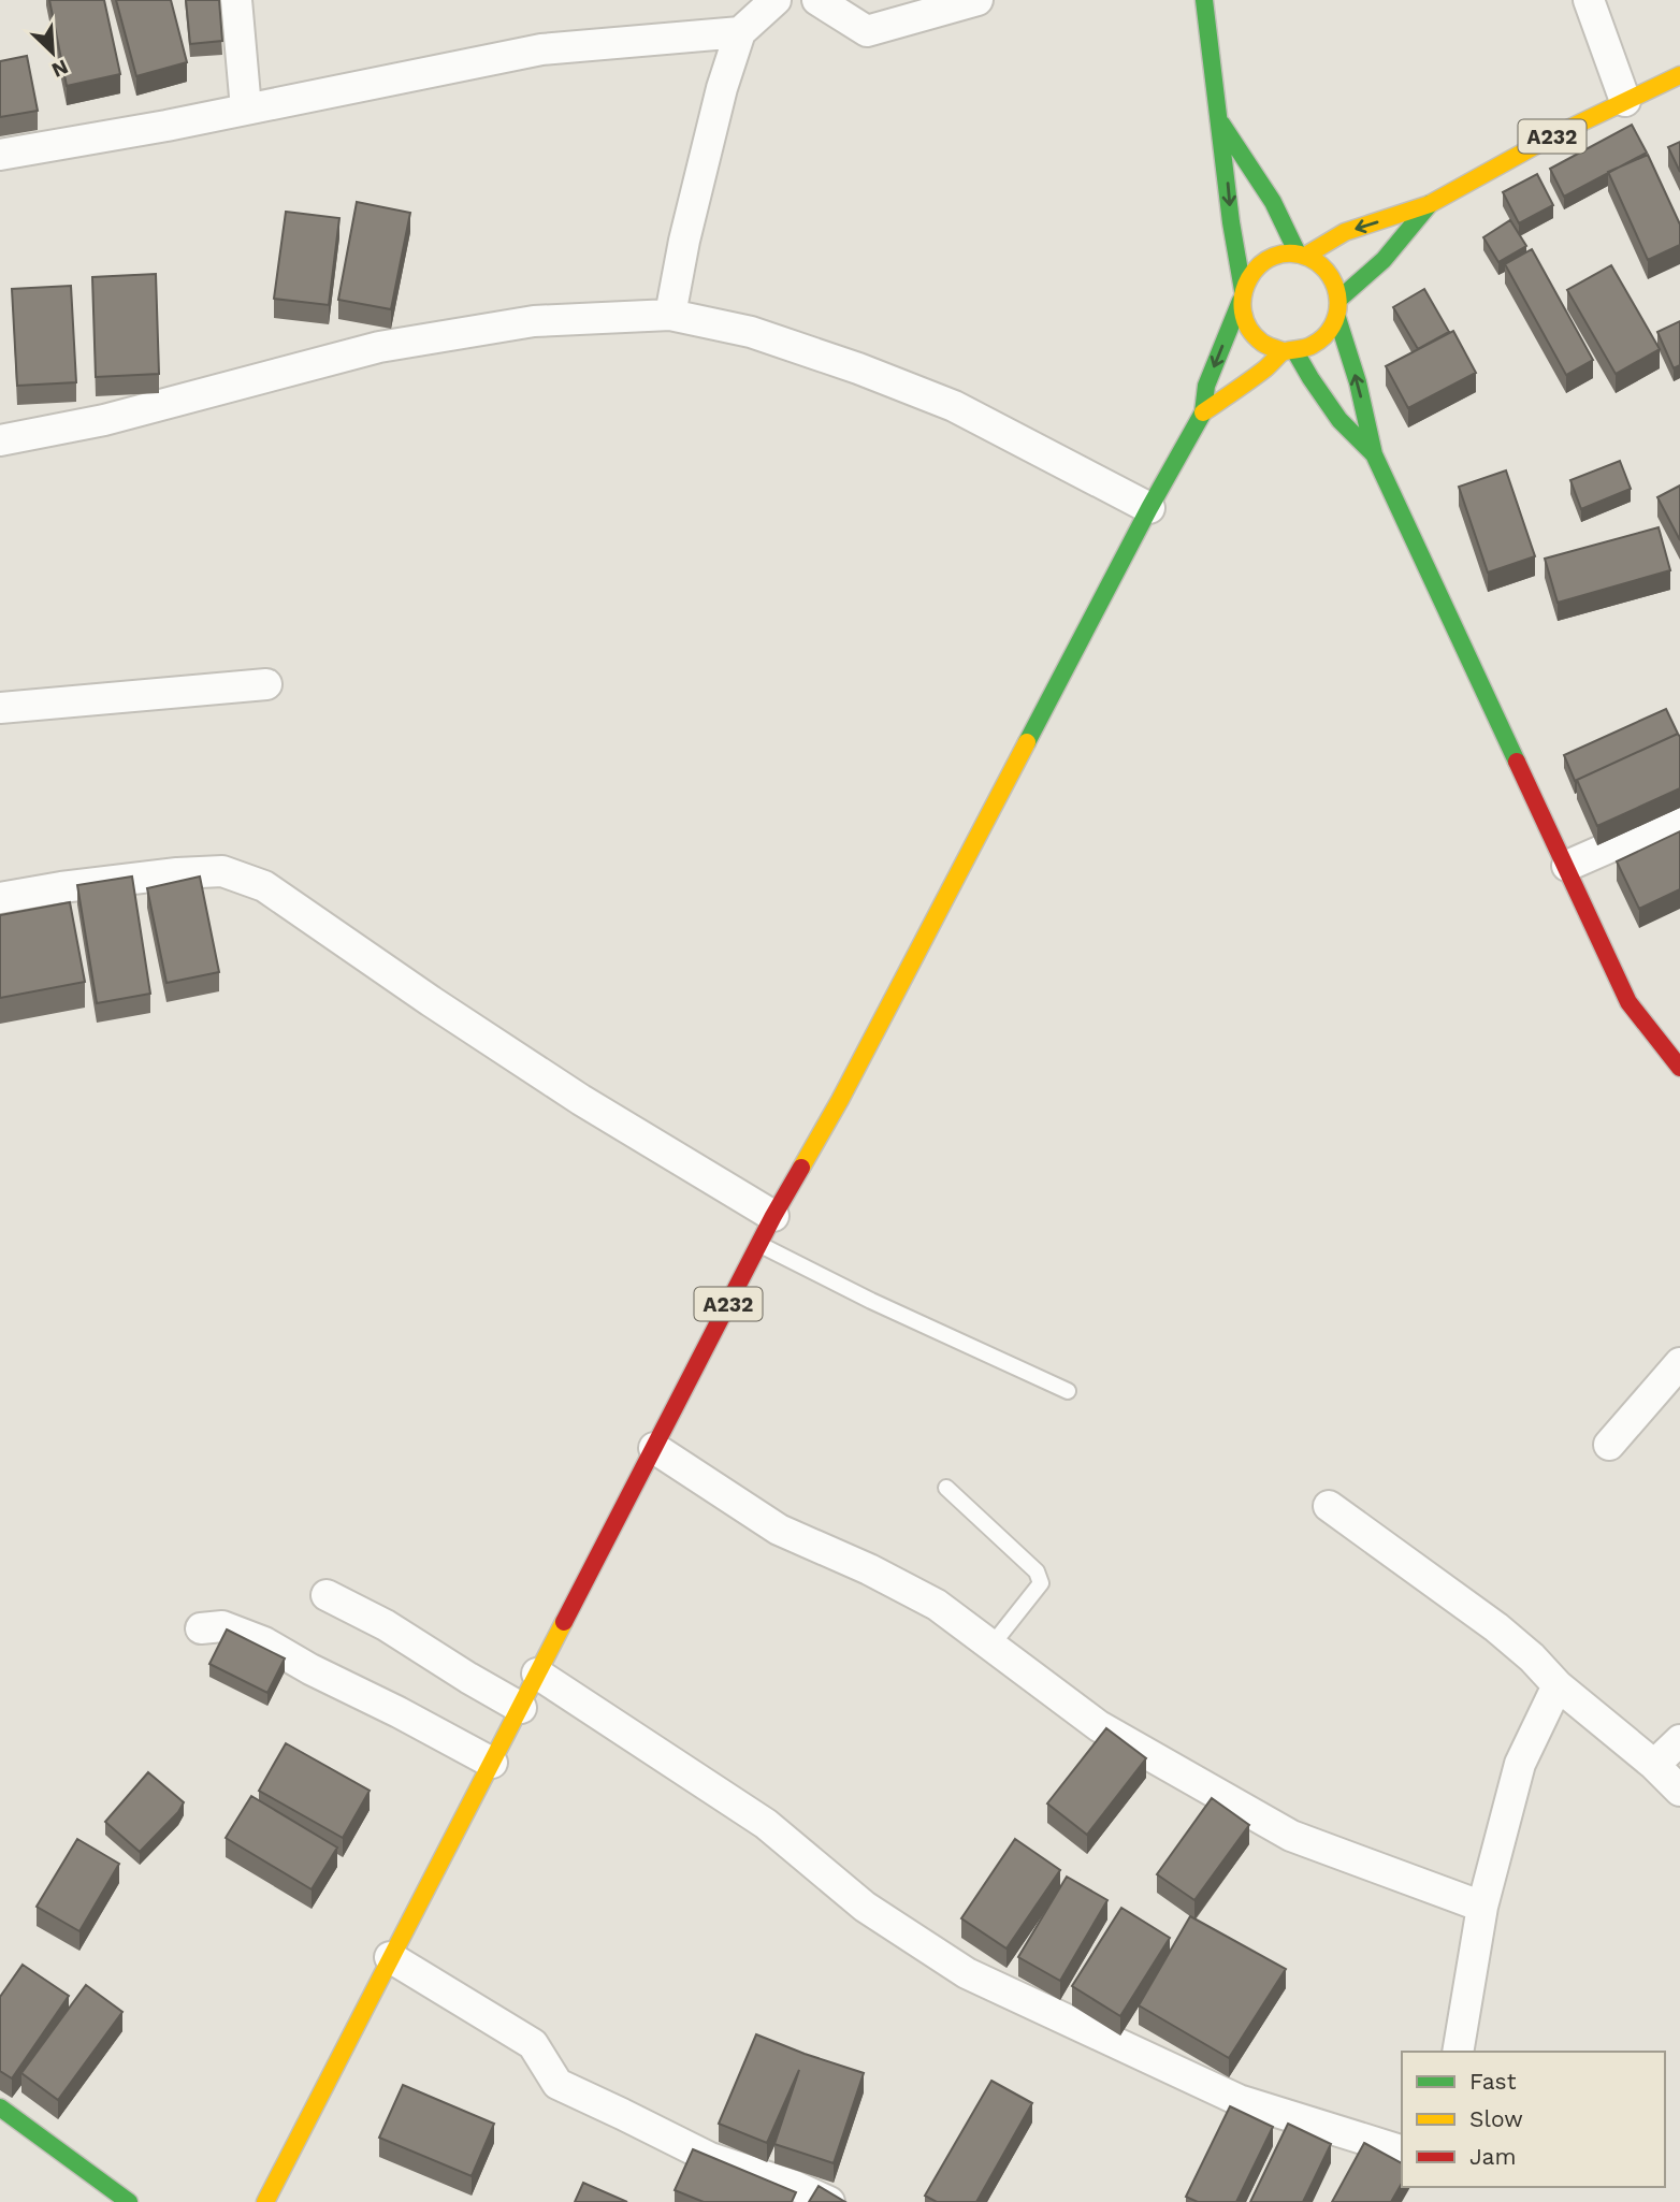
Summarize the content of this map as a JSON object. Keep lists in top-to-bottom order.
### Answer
{
  "streets": {
    "main road": ["A232"]
  },
  "legend": ["Fast", "Slow", "Jam"],
  "north": "bottom right"
}
